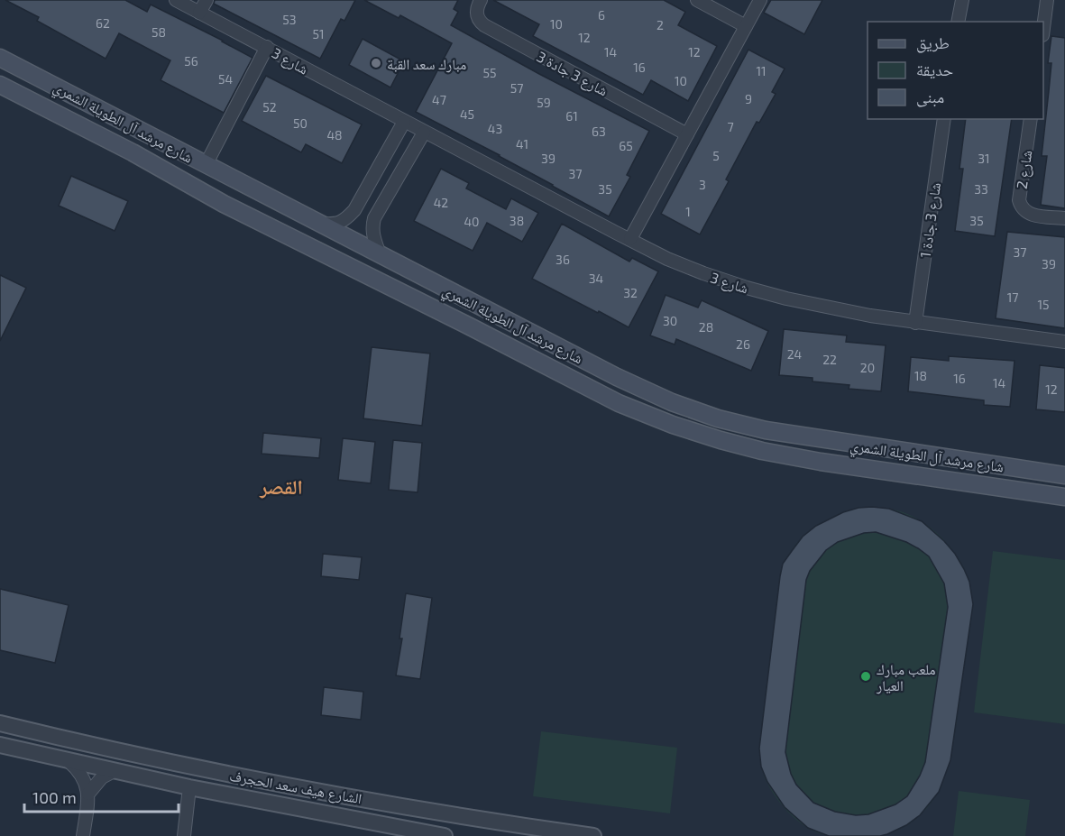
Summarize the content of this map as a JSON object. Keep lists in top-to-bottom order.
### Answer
{
  "streets": {
    "main road": ["شارع مرشد آل الطويلة الشمري"],
    "street": [
      "شارع 3",
      "شارع 3 جادة 3",
      "شارع 2",
      "شارع 3 جادة 1",
      "الشارع هيف سعد الحجرف"
    ]
  },
  "crossings": [
    ["شارع 3", "شارع 3 جادة 1"]
  ],
  "districts": ["القصر"],
  "places": ["مبارك سعد القبة", "ملعب مبارك العيار"],
  "house_numbers": [
    "6",
    "53",
    "62",
    "10",
    "2",
    "58",
    "51",
    "12",
    "14",
    "12",
    "56",
    "16",
    "11",
    "55",
    "54",
    "10",
    "57",
    "9",
    "47",
    "59",
    "52",
    "45",
    "61",
    "50",
    "7",
    "43",
    "63",
    "48",
    "41",
    "65",
    "5",
    "39",
    "31",
    "37",
    "3",
    "35",
    "33",
    "42",
    "1",
    "38",
    "35",
    "40",
    "37",
    "36",
    "39",
    "34",
    "32",
    "17",
    "15",
    "30",
    "28",
    "26",
    "24",
    "22",
    "20",
    "18",
    "16",
    "14",
    "12"
  ],
  "legend": ["طريق", "حديقة", "مبنى"],
  "scale_bar": "100 m"
}
